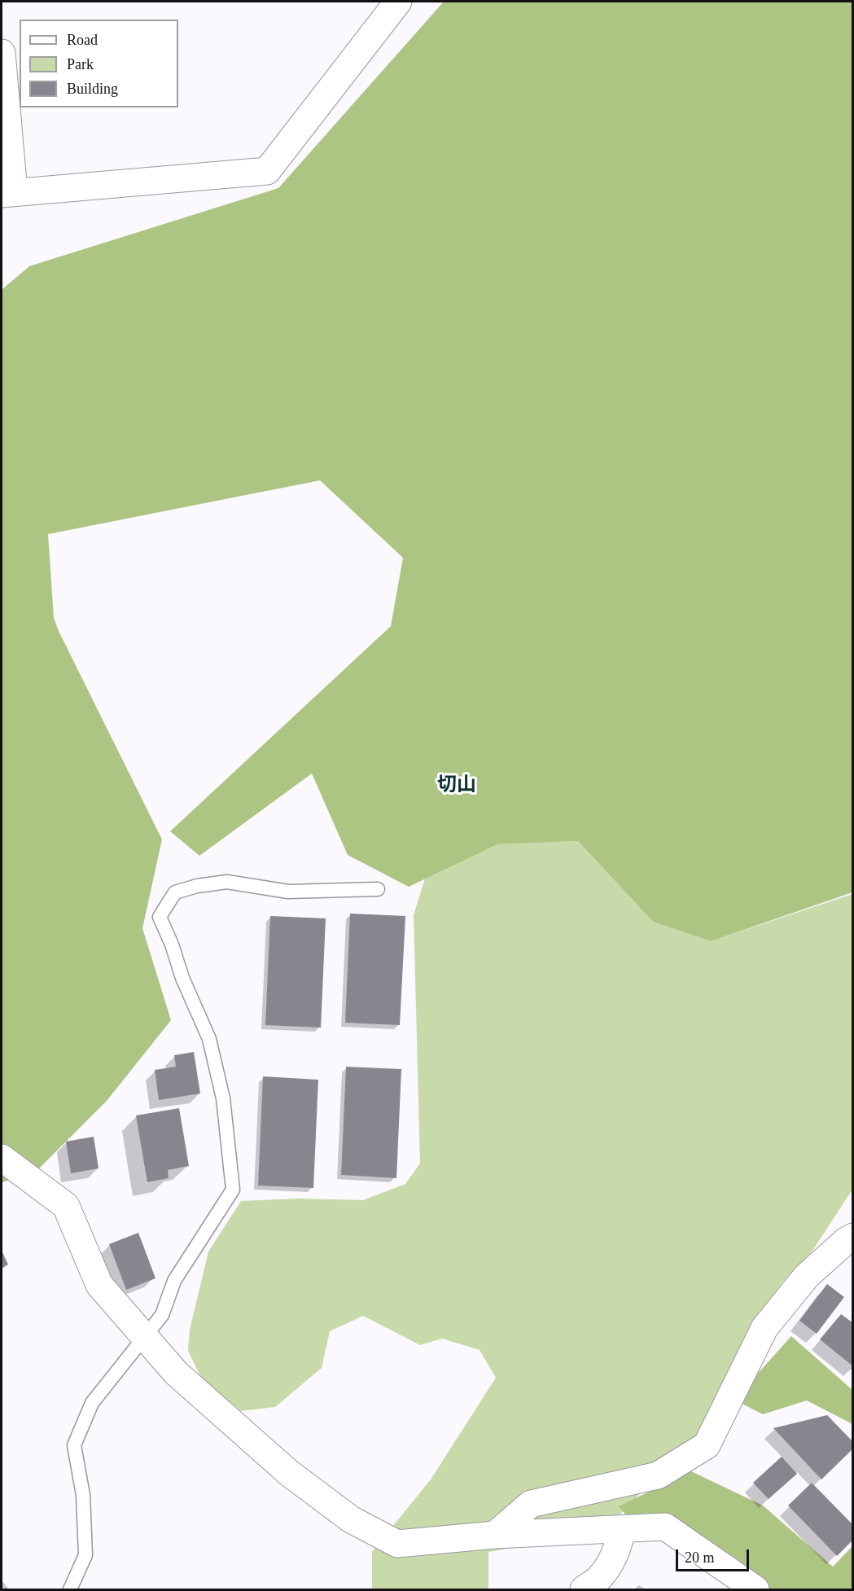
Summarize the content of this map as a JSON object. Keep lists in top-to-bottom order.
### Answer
{
  "districts": ["切山"],
  "legend": ["Road", "Park", "Building"],
  "scale_bar": "20 m"
}
